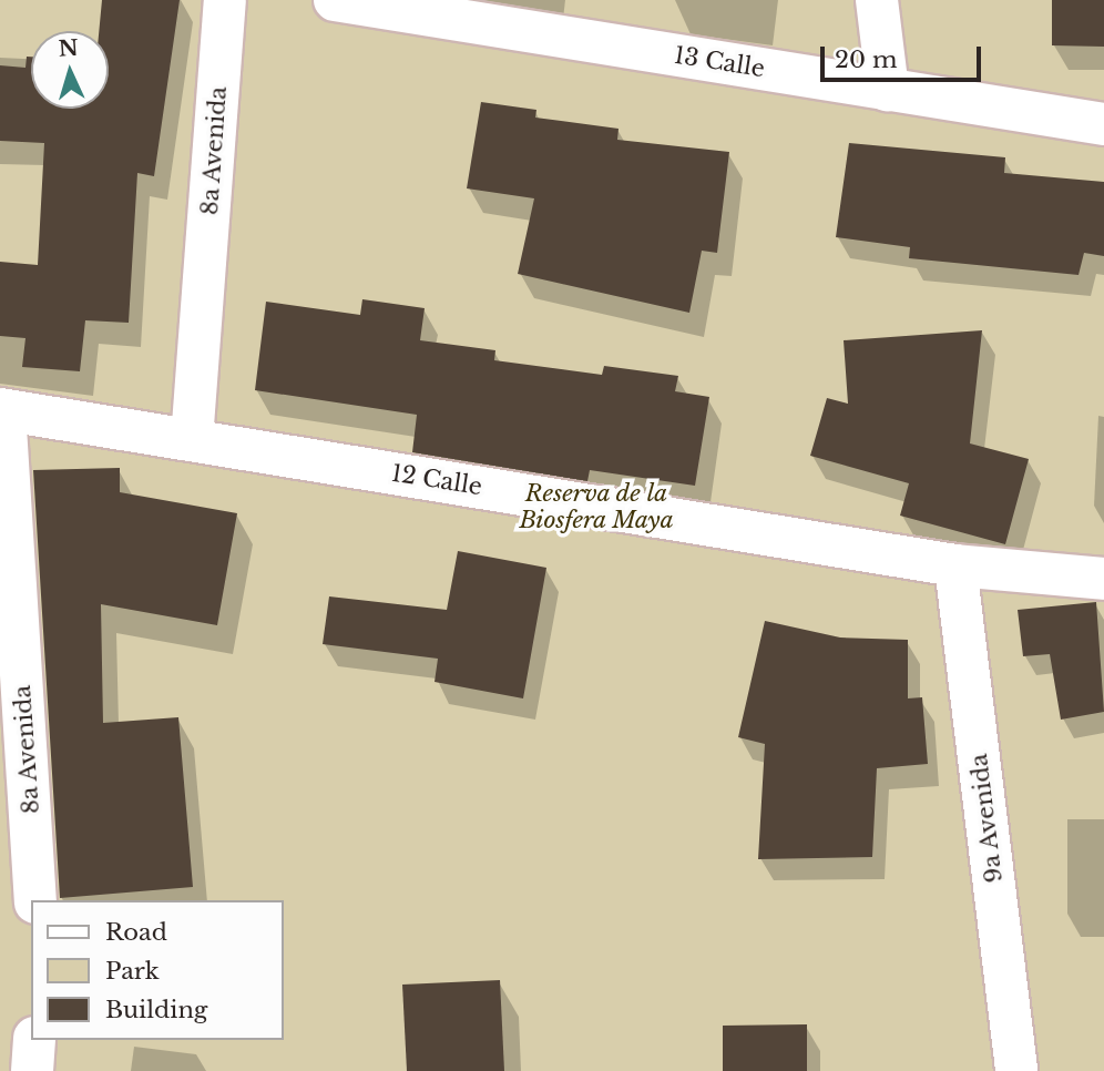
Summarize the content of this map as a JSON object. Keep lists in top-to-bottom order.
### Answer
{
  "streets": {
    "street": [
      "13 Calle",
      "8a Avenida",
      "12 Calle",
      "9a Avenida"
    ]
  },
  "crossings": [
    ["8a Avenida", "12 Calle"],
    ["12 Calle", "9a Avenida"]
  ],
  "parks": ["Reserva de la Biosfera Maya"],
  "legend": ["Road", "Park", "Building"],
  "scale_bar": "20 m",
  "north": "top"
}
